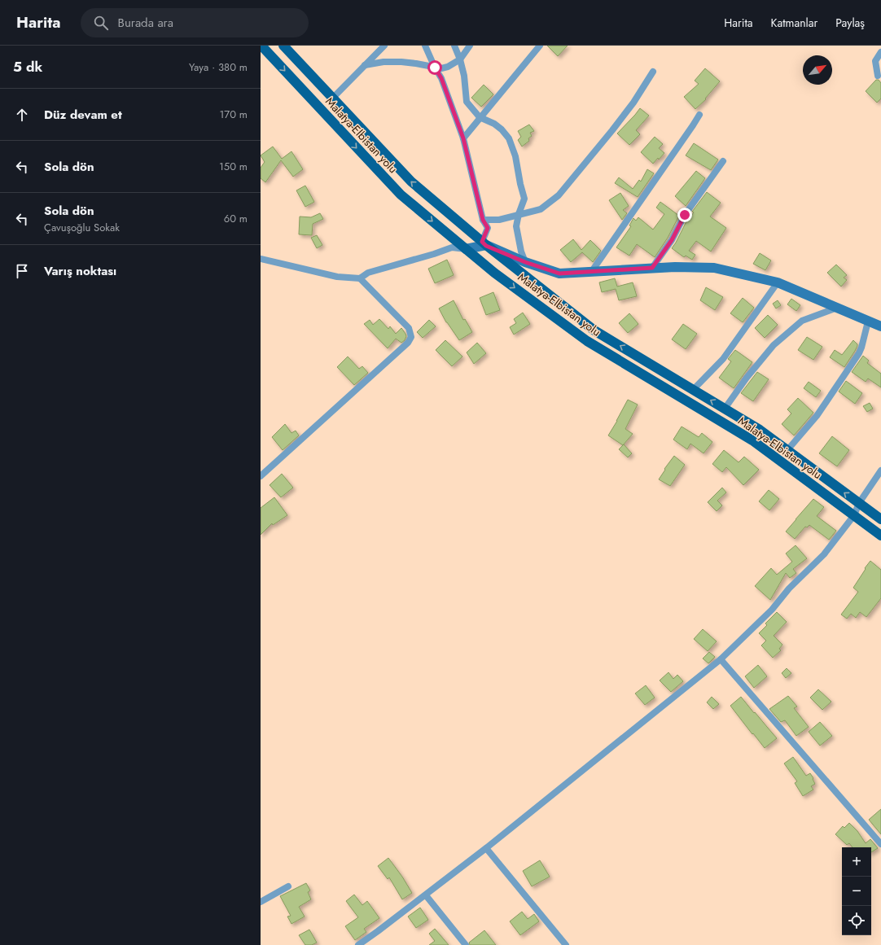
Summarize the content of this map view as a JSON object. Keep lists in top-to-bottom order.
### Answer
{
  "streets": {
    "main road": ["Malatya-Elbistan yolu"]
  },
  "north": "top right",
  "page": {
    "header": "Harita",
    "search": "Burada ara",
    "nav": ["Harita", "Katmanlar", "Paylaş"],
    "heading": ["5 dk", "Yaya · 380 m"],
    "list": [
      ["Düz devam et", "170 m"],
      ["Sola dön", "150 m"],
      ["Sola dön", "Çavuşoğlu Sokak", "60 m"],
      "Varış noktası"
    ],
    "map_buttons": ["+", "−"]
  }
}
